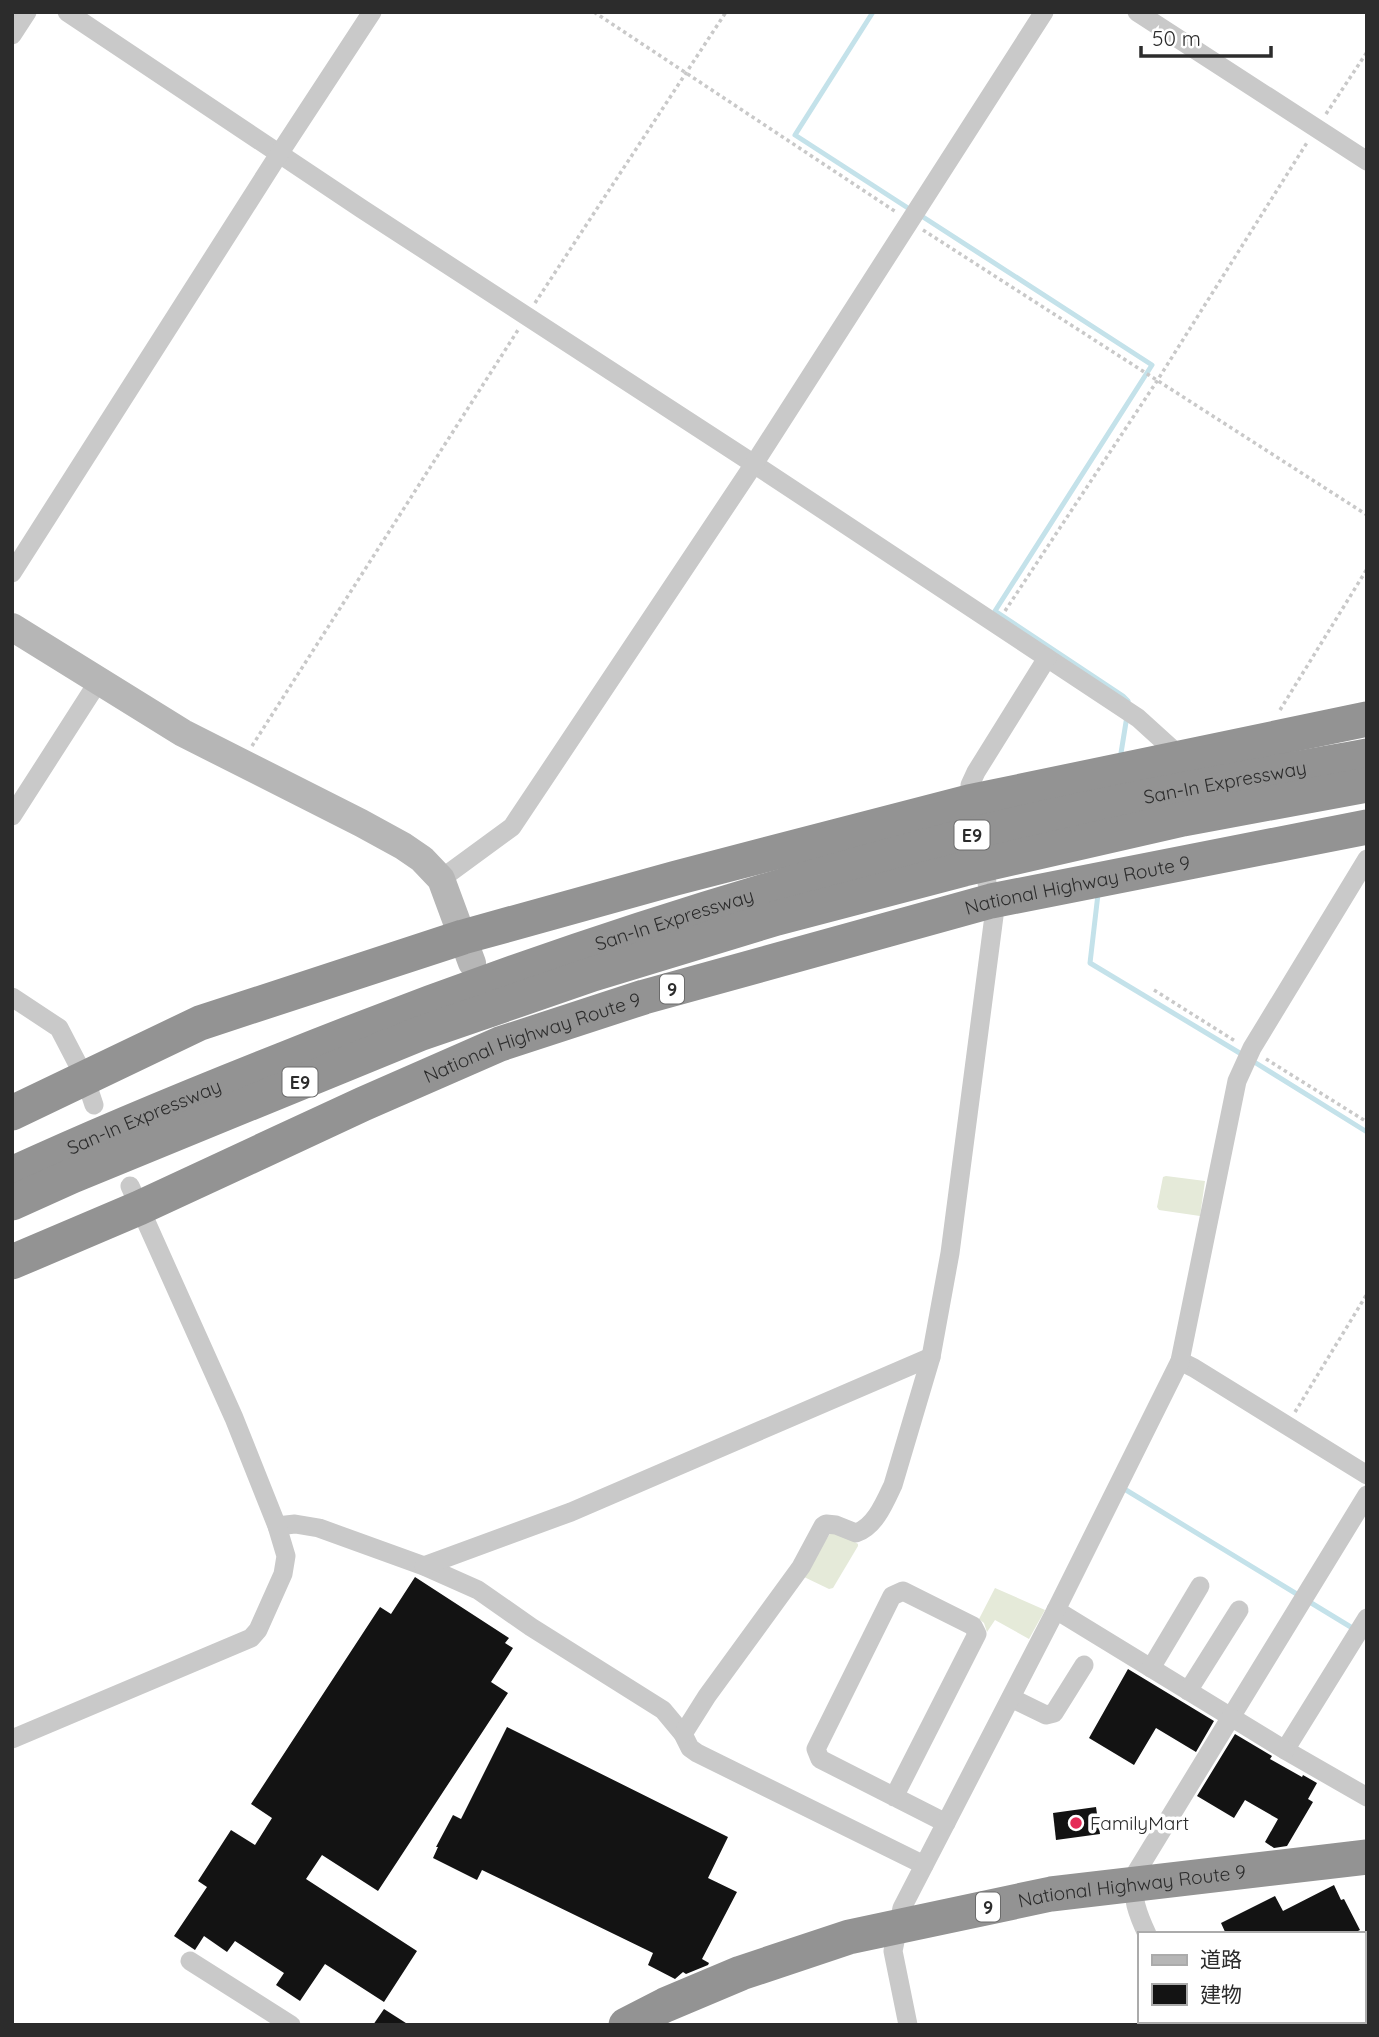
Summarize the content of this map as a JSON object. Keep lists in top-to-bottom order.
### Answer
{
  "streets": {
    "highway": [
      "San-In Expressway",
      "E9",
      "National Highway Route 9",
      "9"
    ]
  },
  "places": ["FamilyMart"],
  "legend": ["道路", "建物"],
  "scale_bar": "50 m"
}
